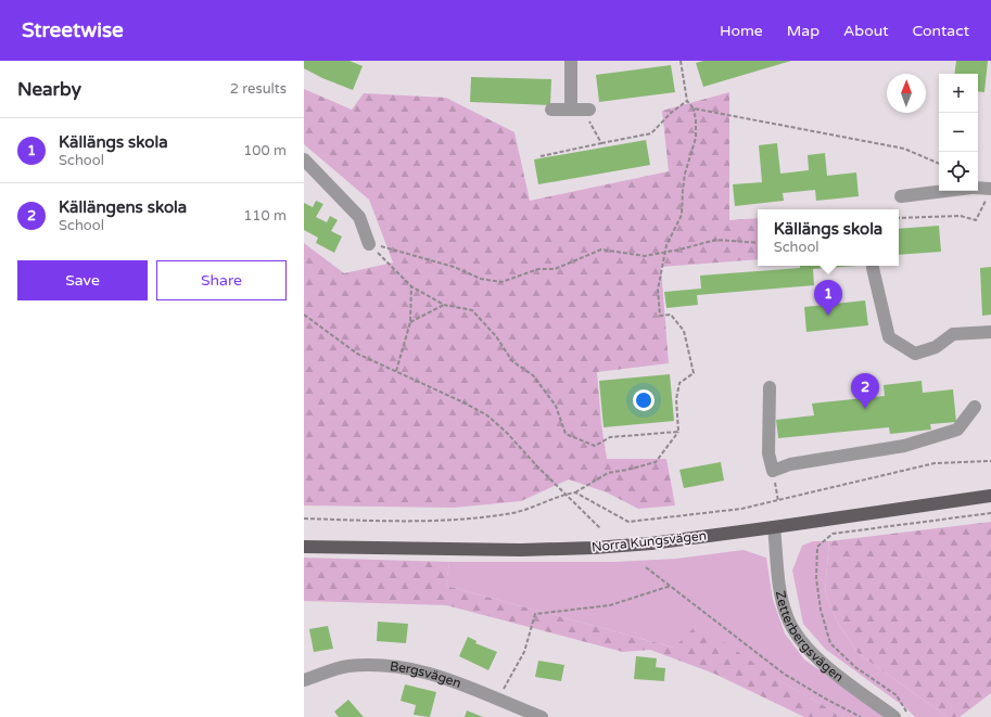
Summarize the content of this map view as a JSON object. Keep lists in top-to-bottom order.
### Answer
{
  "streets": {
    "main road": ["Norra Kungsvägen"],
    "street": ["Zetterbergsvägen", "Bergsvägen"]
  },
  "crossings": [
    ["Norra Kungsvägen", "Zetterbergsvägen"]
  ],
  "north": "top",
  "page": {
    "header": "Streetwise",
    "nav": [
      "Home",
      "Map",
      "About",
      "Contact"
    ],
    "heading": ["Nearby", "2 results"],
    "map_buttons": ["+", "−"],
    "list": [
      {
        "mark": "1",
        "name": "Källängs skola",
        "note": "School",
        "value": "100 m"
      },
      {
        "mark": "2",
        "name": "Källängens skola",
        "note": "School",
        "value": "110 m"
      }
    ],
    "popup": ["Källängs skola", "School"],
    "buttons": ["Save", "Share"],
    "pins": ["1", "2"]
  }
}
